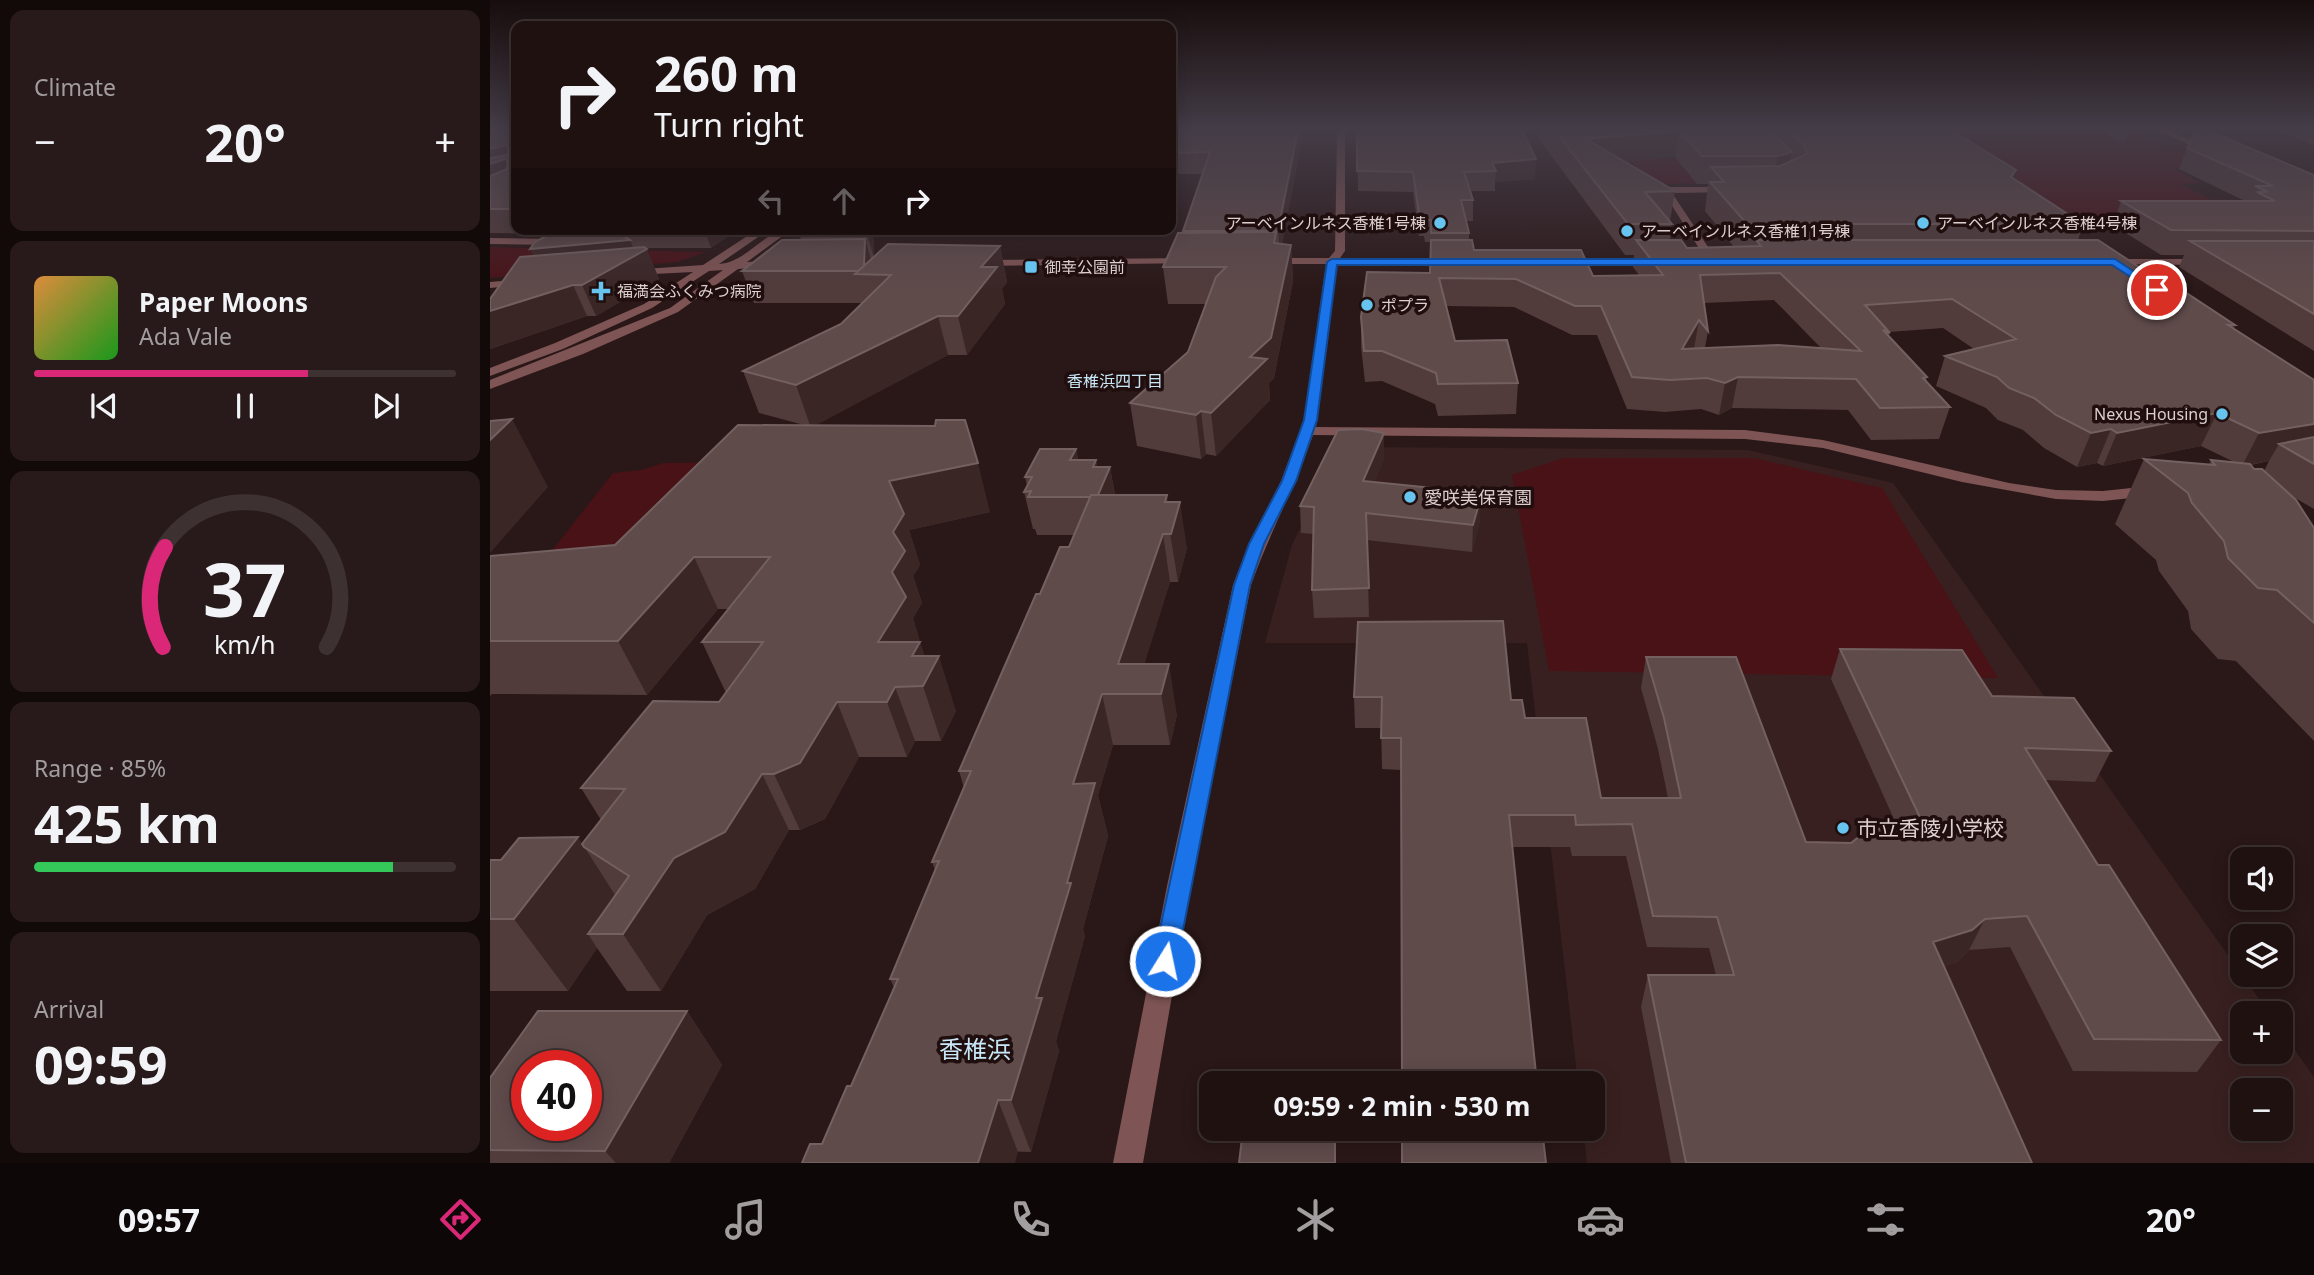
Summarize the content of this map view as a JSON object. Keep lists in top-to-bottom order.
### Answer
{
  "districts": ["香椎浜四丁目", "香椎浜"],
  "places": {
    "other": [
      "アーベインルネス香椎1号棟",
      "アーベインルネス香椎4号棟",
      "アーベインルネス香椎11号棟",
      "ポプラ",
      "Nexus Housing",
      "愛咲美保育園",
      "市立香陵小学校"
    ],
    "transit": ["御幸公園前"],
    "health": ["福満会ふくみつ病院"]
  },
  "page": {
    "tile": [
      "Climate",
      ["Range · 85%", "425 km"],
      ["Arrival", "09:59"]
    ],
    "turn": ["260 m", "Turn right"],
    "heat": ["−", "20°", "+"],
    "song": ["Paper Moons", "Ada Vale"],
    "map_buttons": ["+", "−"],
    "limit": "40",
    "trip": "09:59 · 2 min · 530 m",
    "tabs": ["09:57", "20°"],
    "gauge": ["37", "km/h"]
  }
}
